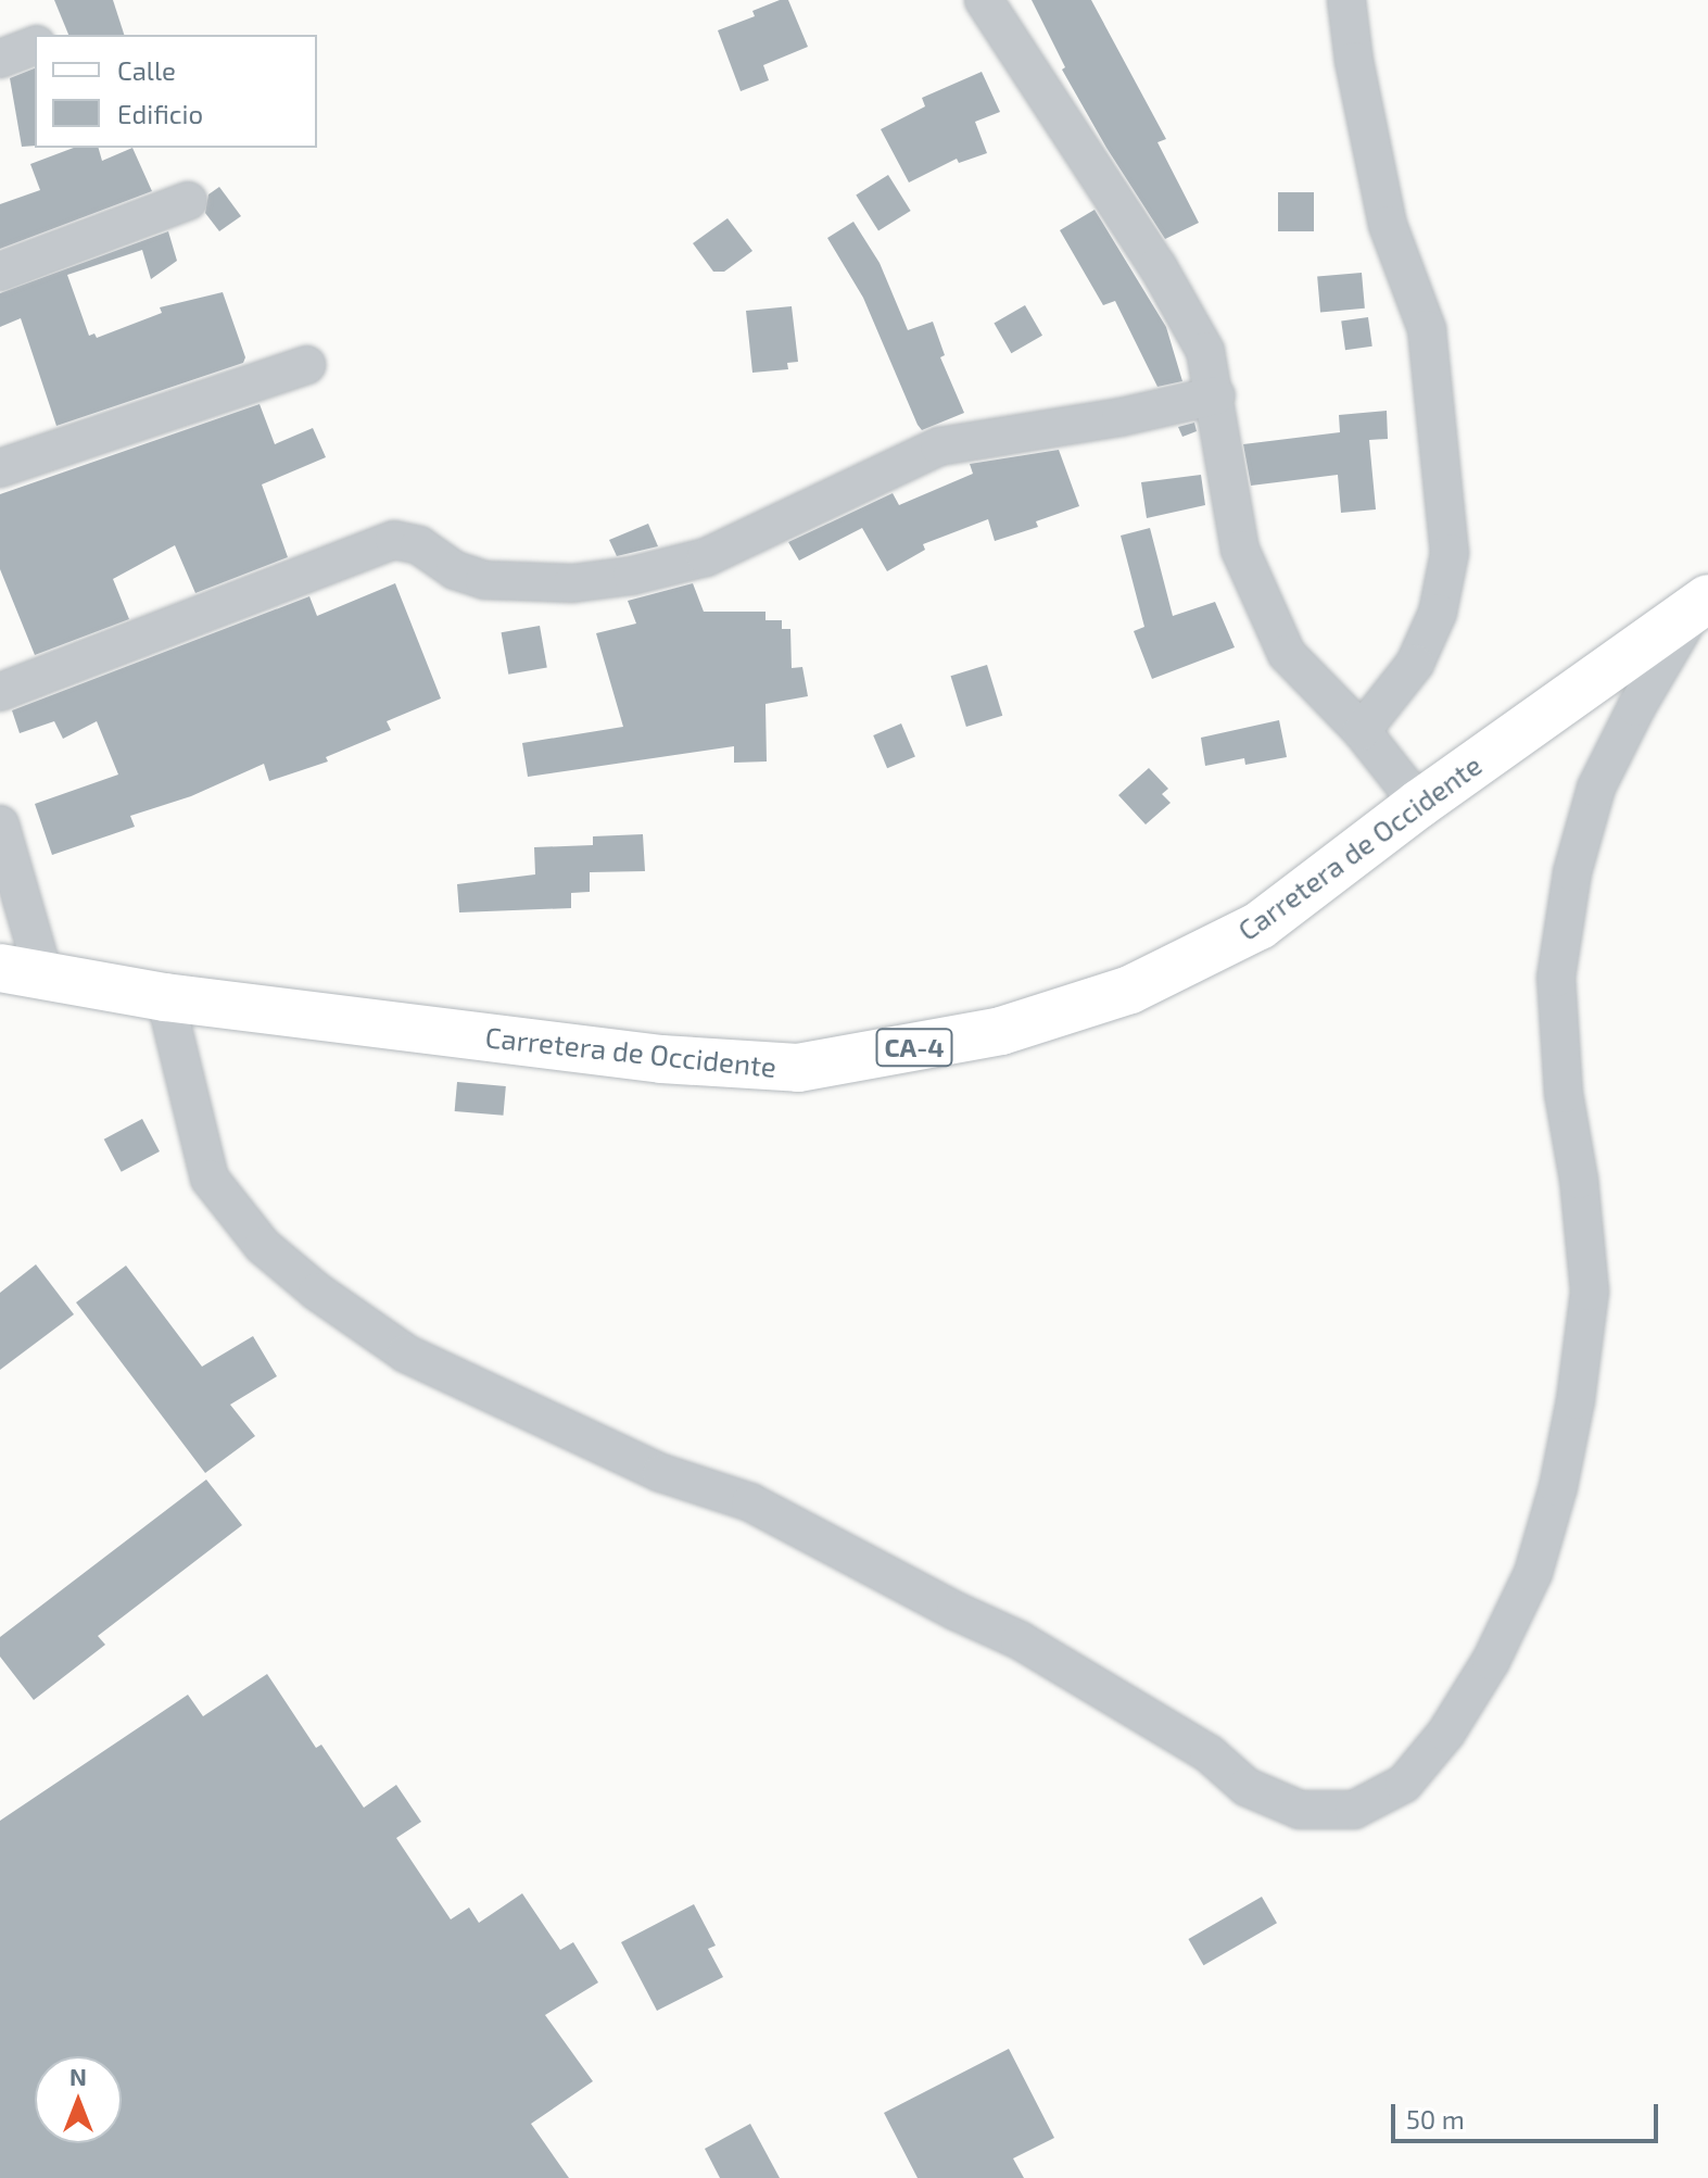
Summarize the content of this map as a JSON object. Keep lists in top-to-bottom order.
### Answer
{
  "streets": {
    "main road": ["Carretera de Occidente", "CA-4"]
  },
  "legend": ["Calle", "Edificio"],
  "scale_bar": "50 m",
  "north": "top"
}
